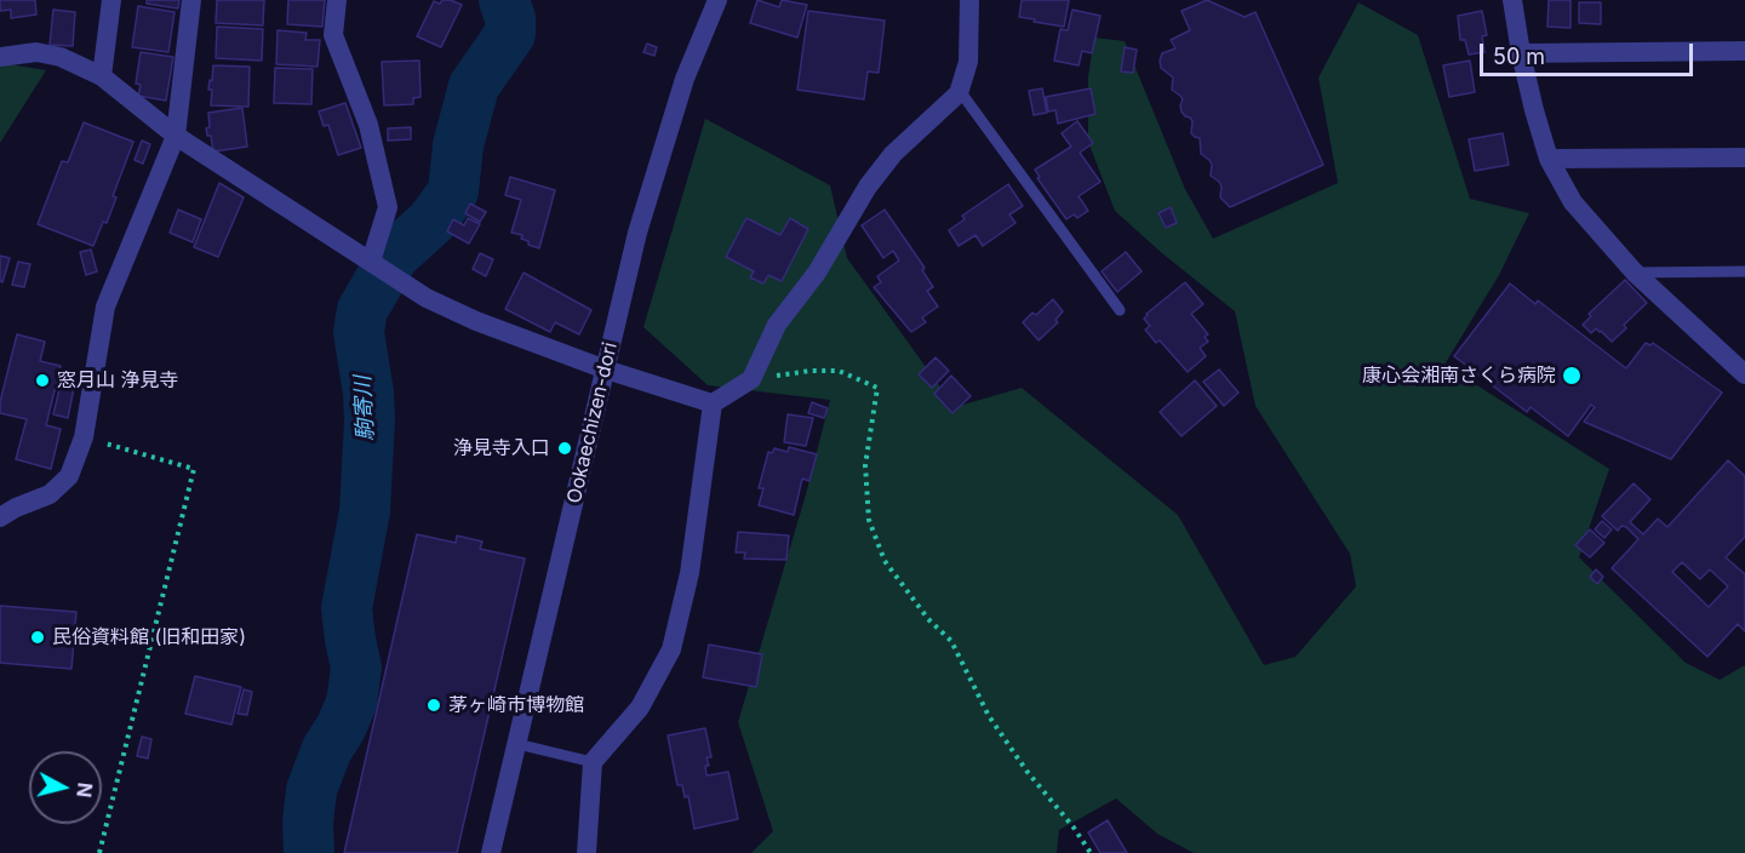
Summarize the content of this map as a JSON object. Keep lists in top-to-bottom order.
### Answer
{
  "streets": {
    "street": ["Ookaechizen-dori"]
  },
  "water": ["駒寄川"],
  "places": [
    "康心会湘南さくら病院",
    "窓月山 浄見寺",
    "浄見寺入口",
    "民俗資料館 (旧和田家)",
    "茅ヶ崎市博物館"
  ],
  "scale_bar": "50 m",
  "north": "right"
}
